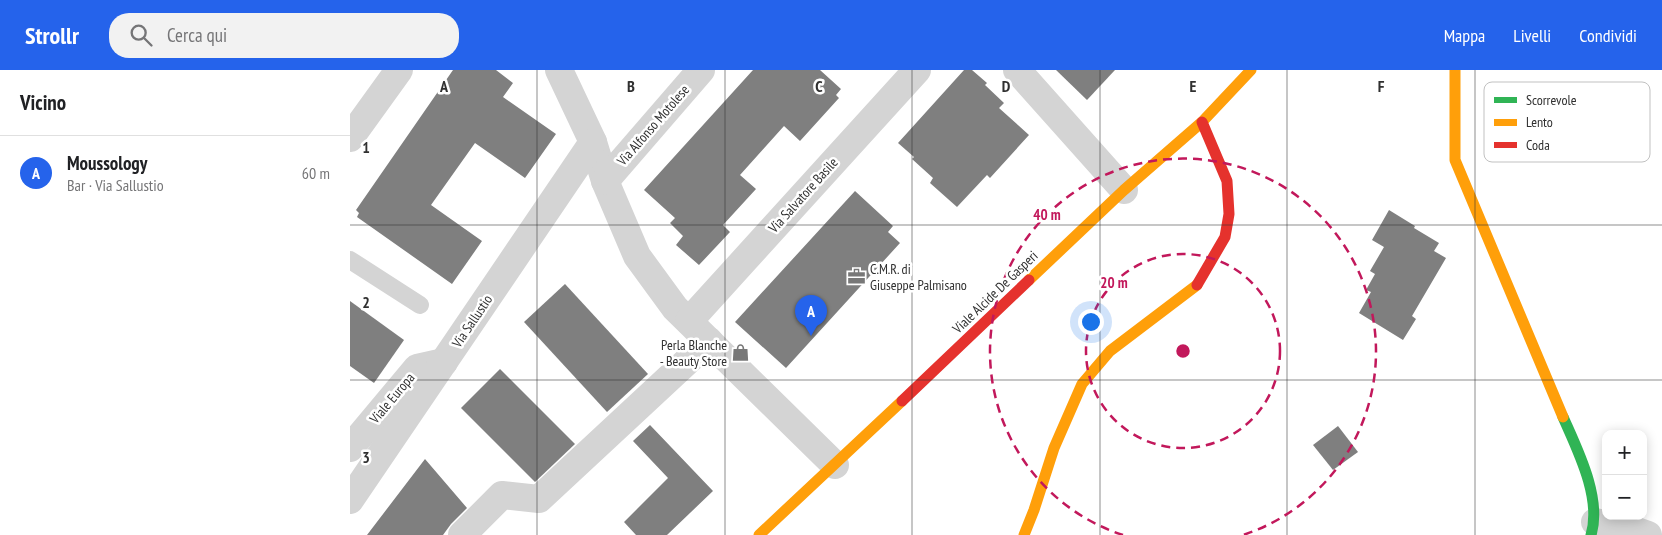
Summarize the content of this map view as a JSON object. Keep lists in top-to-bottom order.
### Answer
{
  "streets": {
    "main road": ["Viale Alcide De Gasperi"],
    "street": [
      "Via Alfonso Motolese",
      "Via Salvatore Basile",
      "Via Sallustio",
      "Viale Europa"
    ]
  },
  "crossings": [
    ["Via Sallustio", "Viale Europa"]
  ],
  "places": {
    "office": ["C.M.R. di Giuseppe Palmisano"],
    "shop": ["Perla Blanche - Beauty Store"]
  },
  "legend": ["Scorrevole", "Lento", "Coda"],
  "page": {
    "header": "Strollr",
    "search": "Cerca qui",
    "nav": ["Mappa", "Livelli", "Condividi"],
    "heading": "Vicino",
    "list": [
      {
        "mark": "A",
        "name": "Moussology",
        "note": "Bar · Via Sallustio",
        "value": "60 m"
      }
    ],
    "pins": "A",
    "map_buttons": ["+", "−"]
  },
  "grid": {
    "columns": [
      "A",
      "B",
      "C",
      "D",
      "E",
      "F"
    ],
    "rows": ["1", "2", "3"]
  },
  "rings": ["40 m", "20 m"]
}
